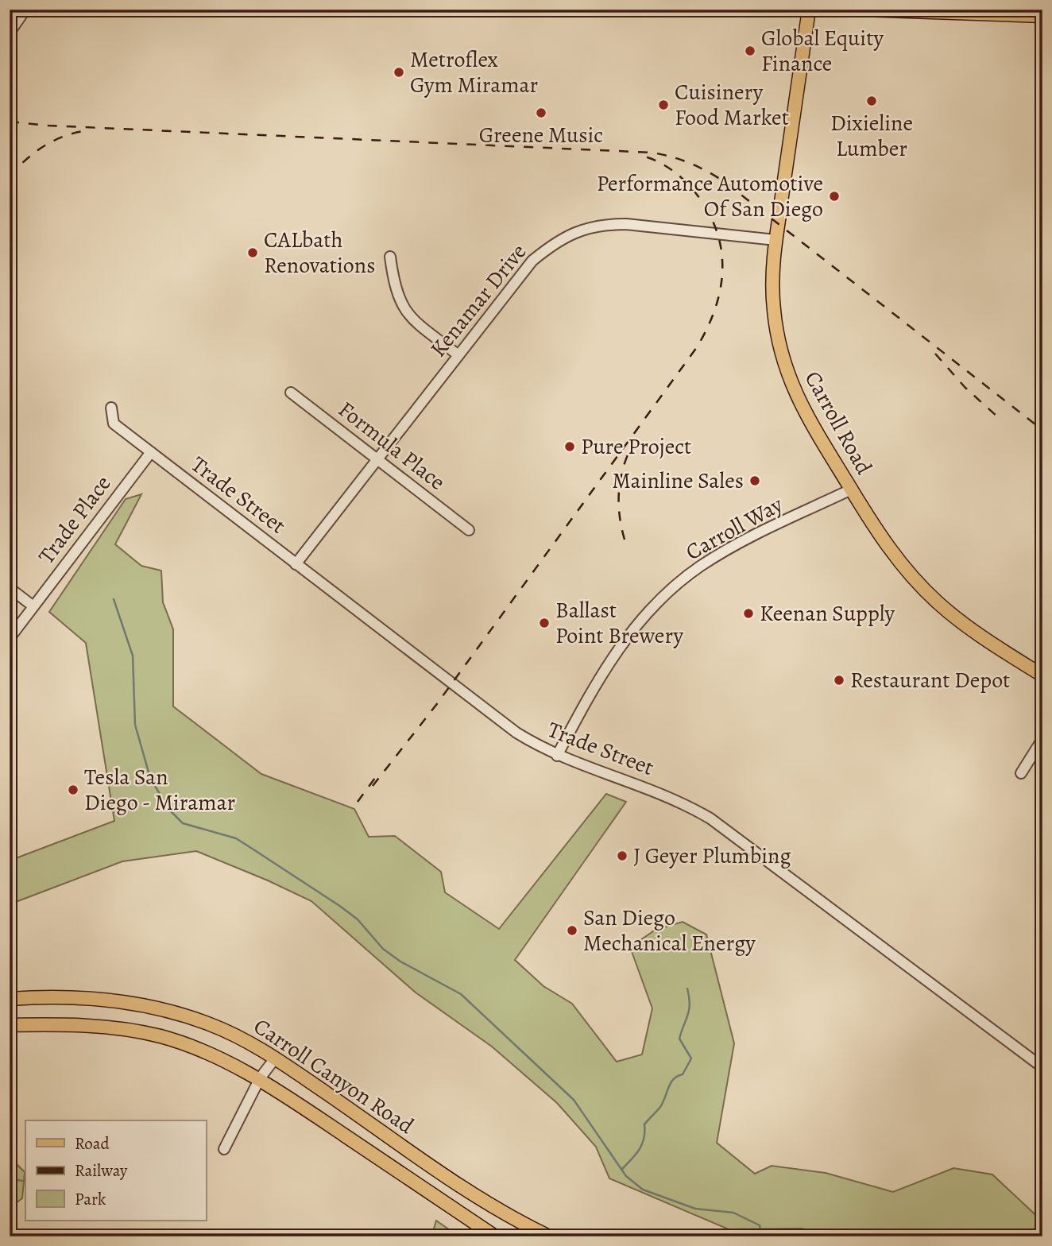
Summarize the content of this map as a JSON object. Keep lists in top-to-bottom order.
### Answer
{
  "streets": {
    "main road": ["Carroll Road", "Carroll Canyon Road"],
    "street": [
      "Kenamar Drive",
      "Formula Place",
      "Trade Street",
      "Trade Place",
      "Carroll Way"
    ]
  },
  "crossings": [
    ["Kenamar Drive", "Carroll Road"],
    ["Kenamar Drive", "Formula Place"],
    ["Kenamar Drive", "Trade Street"],
    ["Carroll Road", "Carroll Way"],
    ["Trade Street", "Trade Place"],
    ["Trade Street", "Carroll Way"]
  ],
  "places": [
    "Global Equity Finance",
    "Metroflex Gym Miramar",
    "Dixieline Lumber",
    "Cuisinery Food Market",
    "Greene Music",
    "Performance Automotive Of San Diego",
    "CALbath Renovations",
    "Pure Project",
    "Mainline Sales",
    "Keenan Supply",
    "Ballast Point Brewery",
    "Restaurant Depot",
    "Tesla San Diego - Miramar",
    "J Geyer Plumbing",
    "San Diego Mechanical Energy"
  ],
  "legend": ["Road", "Railway", "Park"]
}
